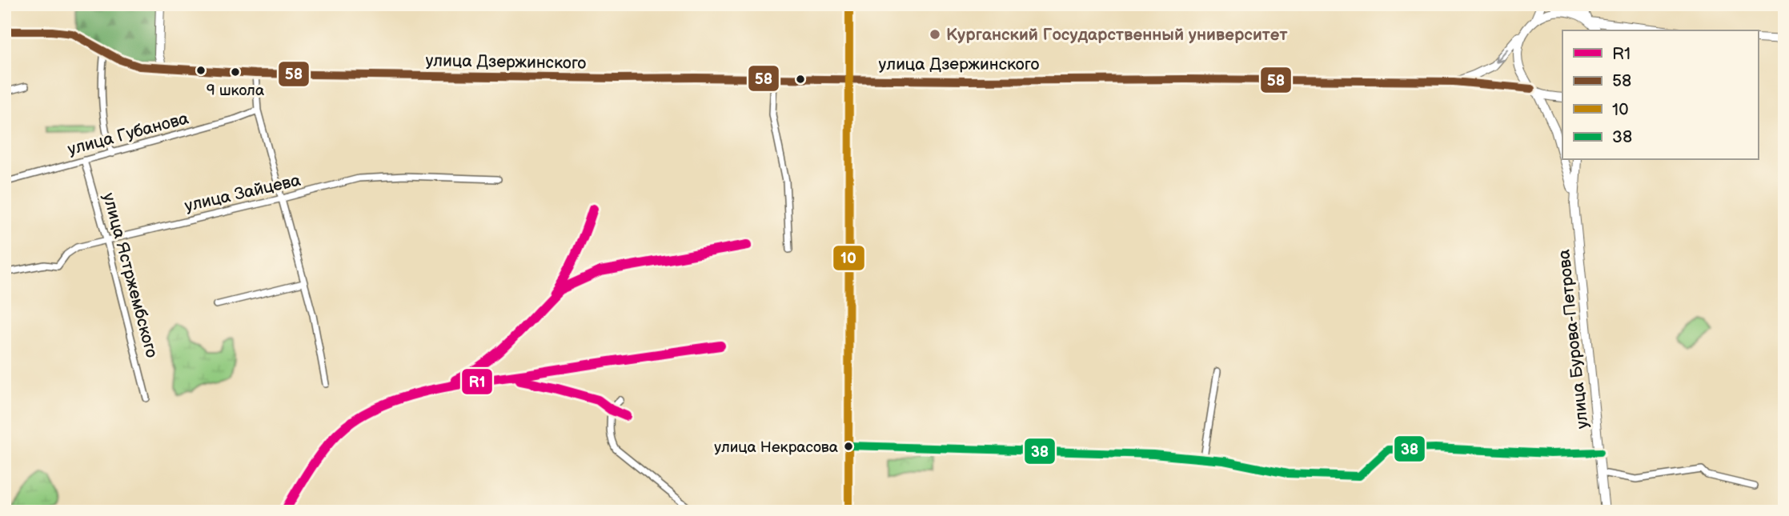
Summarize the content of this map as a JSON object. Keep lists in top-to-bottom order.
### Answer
{
  "streets": {
    "main road": ["улица Дзержинского", "улица Бурова-Петрова"],
    "street": ["улица Губанова", "улица Зайцева", "улица Ястржембского"]
  },
  "crossings": [
    ["улица Дзержинского", "улица Бурова-Петрова"],
    ["улица Губанова", "улица Ястржембского"],
    ["улица Зайцева", "улица Ястржембского"]
  ],
  "places": ["Курганский Государственный университет", "9 школа", "улица Некрасова"],
  "lines": [
    "transit line 10",
    "transit line 58",
    "transit line R1",
    "transit line 38"
  ],
  "legend": [
    "R1",
    "58",
    "10",
    "38"
  ]
}
